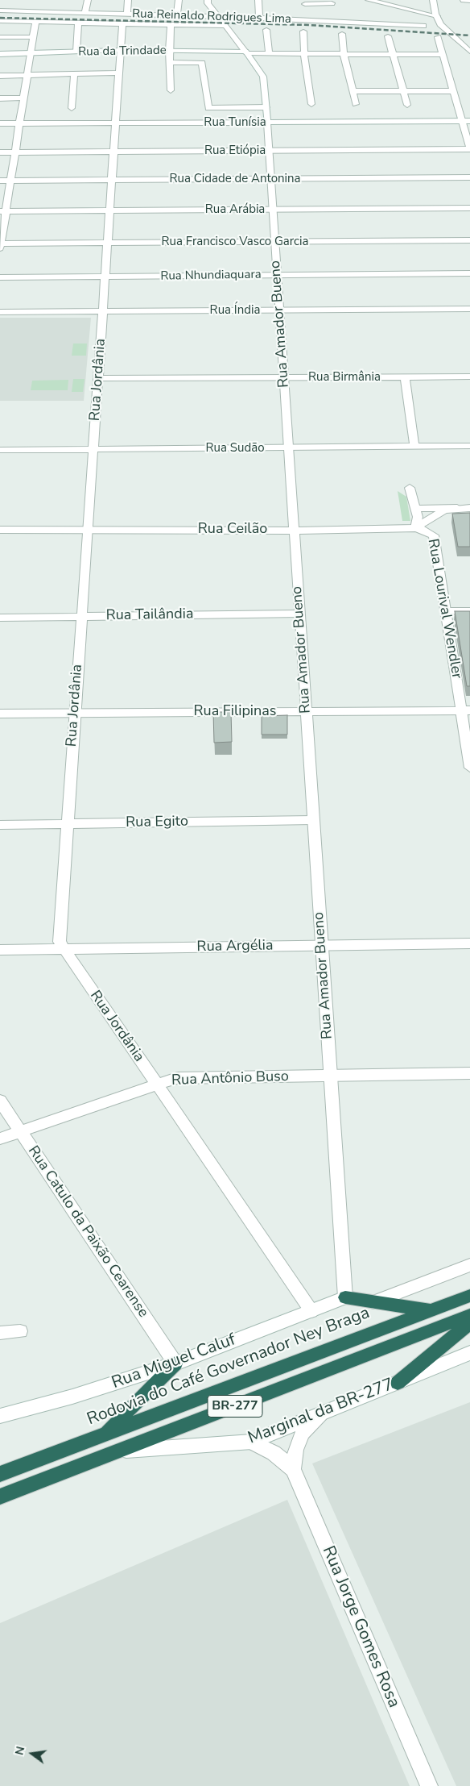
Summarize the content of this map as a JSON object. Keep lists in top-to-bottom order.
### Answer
{
  "streets": {
    "highway": ["Rodovia do Café Governador Ney Braga", "BR-277"],
    "street": [
      "Rua Reinaldo Rodrigues Lima",
      "Rua da Trindade",
      "Rua Tunísia",
      "Rua Etiópia",
      "Rua Cidade de Antonina",
      "Rua Arábia",
      "Rua Francisco Vasco Garcia",
      "Rua Nhundiaquara",
      "Rua Índia",
      "Rua Amador Bueno",
      "Rua Birmânia",
      "Rua Jordânia",
      "Rua Sudão",
      "Rua Ceilão",
      "Rua Lourival Wendler",
      "Rua Tailândia",
      "Rua Filipinas",
      "Rua Egito",
      "Rua Argélia",
      "Rua Antônio Buso",
      "Rua Catulo da Paixão Cearense",
      "Rua Miguel Caluf",
      "Marginal da BR-277",
      "Rua Jorge Gomes Rosa"
    ]
  },
  "crossings": [
    ["Rua Reinaldo Rodrigues Lima", "Rua Amador Bueno"],
    ["Rua Reinaldo Rodrigues Lima", "Rua Jordânia"],
    ["Rua da Trindade", "Rua Amador Bueno"],
    ["Rua da Trindade", "Rua Jordânia"],
    ["Rua Tunísia", "Rua Amador Bueno"],
    ["Rua Tunísia", "Rua Jordânia"],
    ["Rua Etiópia", "Rua Amador Bueno"],
    ["Rua Etiópia", "Rua Jordânia"],
    ["Rua Cidade de Antonina", "Rua Amador Bueno"],
    ["Rua Cidade de Antonina", "Rua Jordânia"],
    ["Rua Arábia", "Rua Amador Bueno"],
    ["Rua Arábia", "Rua Jordânia"],
    ["Rua Francisco Vasco Garcia", "Rua Amador Bueno"],
    ["Rua Francisco Vasco Garcia", "Rua Jordânia"],
    ["Rua Nhundiaquara", "Rua Amador Bueno"],
    ["Rua Nhundiaquara", "Rua Jordânia"],
    ["Rua Índia", "Rua Amador Bueno"],
    ["Rua Índia", "Rua Jordânia"],
    ["Rua Amador Bueno", "Rua Birmânia"],
    ["Rua Amador Bueno", "Rua Sudão"],
    ["Rua Amador Bueno", "Rua Ceilão"],
    ["Rua Amador Bueno", "Rua Tailândia"],
    ["Rua Amador Bueno", "Rua Filipinas"],
    ["Rua Amador Bueno", "Rua Egito"],
    ["Rua Amador Bueno", "Rua Argélia"],
    ["Rua Amador Bueno", "Rua Antônio Buso"],
    ["Rua Amador Bueno", "Rua Miguel Caluf"],
    ["Rua Birmânia", "Rua Jordânia"],
    ["Rua Jordânia", "Rua Sudão"],
    ["Rua Jordânia", "Rua Ceilão"],
    ["Rua Jordânia", "Rua Tailândia"],
    ["Rua Jordânia", "Rua Filipinas"],
    ["Rua Jordânia", "Rua Egito"],
    ["Rua Jordânia", "Rua Argélia"],
    ["Rua Jordânia", "Rua Antônio Buso"],
    ["Rua Jordânia", "Rua Miguel Caluf"],
    ["Rua Ceilão", "Rua Lourival Wendler"],
    ["Rua Lourival Wendler", "Rua Filipinas"],
    ["Rua Antônio Buso", "Rua Catulo da Paixão Cearense"],
    ["Rua Catulo da Paixão Cearense", "Rua Miguel Caluf"],
    ["BR-277", "Marginal da BR-277"],
    ["Marginal da BR-277", "Rua Jorge Gomes Rosa"]
  ],
  "north": "left"
}
